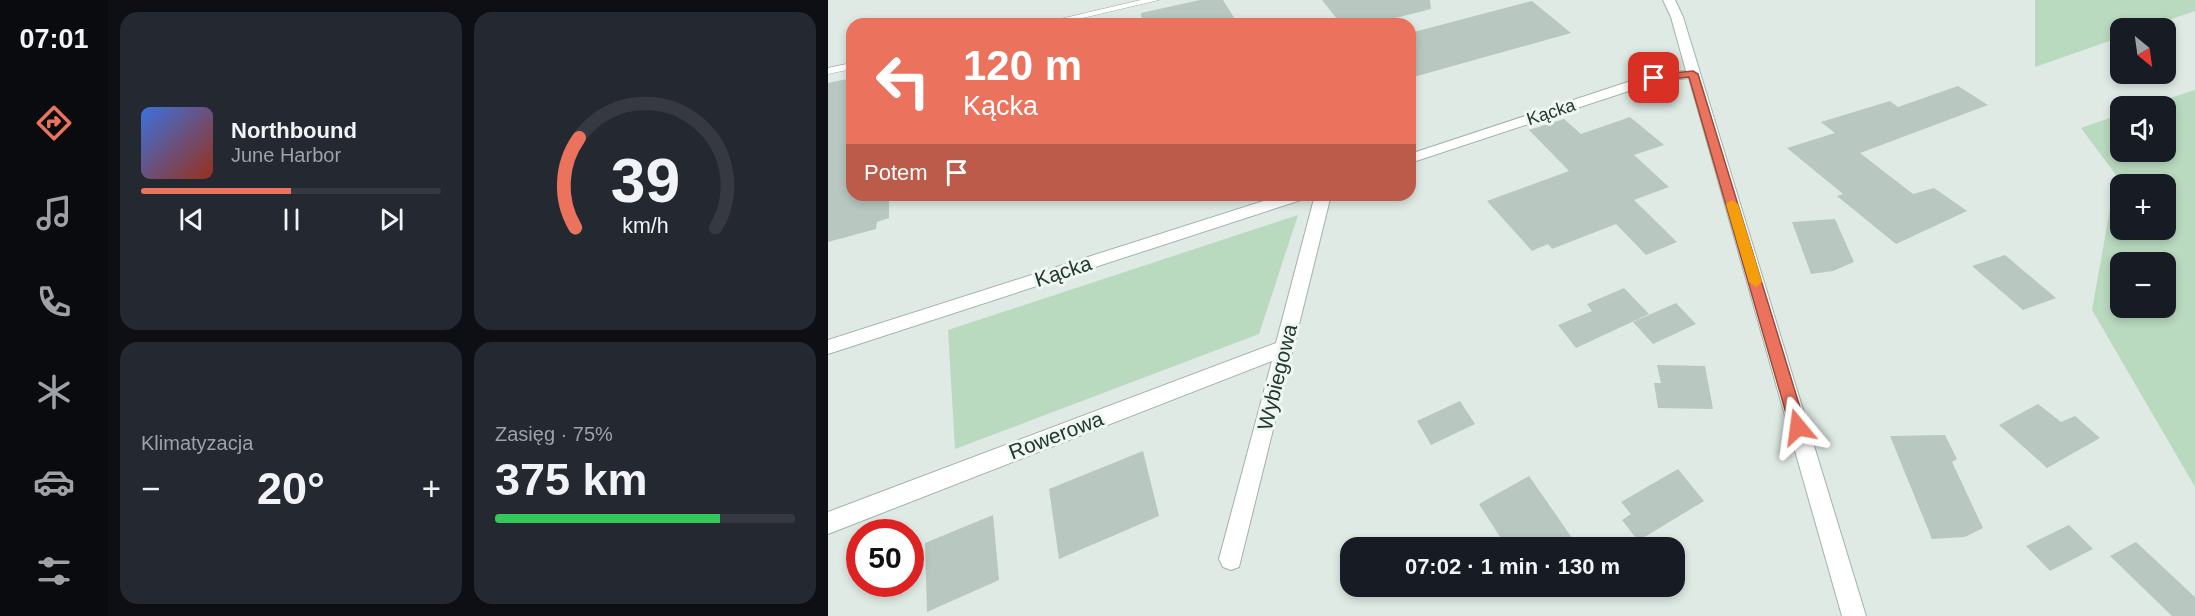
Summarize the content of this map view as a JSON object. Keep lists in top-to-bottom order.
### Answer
{
  "streets": {
    "street": ["Kącka", "Wybiegowa", "Rowerowa"]
  },
  "crossings": [
    ["Wybiegowa", "Rowerowa"]
  ],
  "north": "bottom right",
  "page": {
    "tabs": "07:01",
    "map_buttons": ["+", "−"],
    "turn": ["120 m", "Kącka"],
    "song": ["Northbound", "June Harbor"],
    "then": "Potem",
    "tile": [
      "Klimatyzacja",
      ["Zasięg · 75%", "375 km"]
    ],
    "heat": ["−", "20°", "+"],
    "limit": "50",
    "trip": "07:02 · 1 min · 130 m",
    "gauge": ["39", "km/h"]
  }
}
